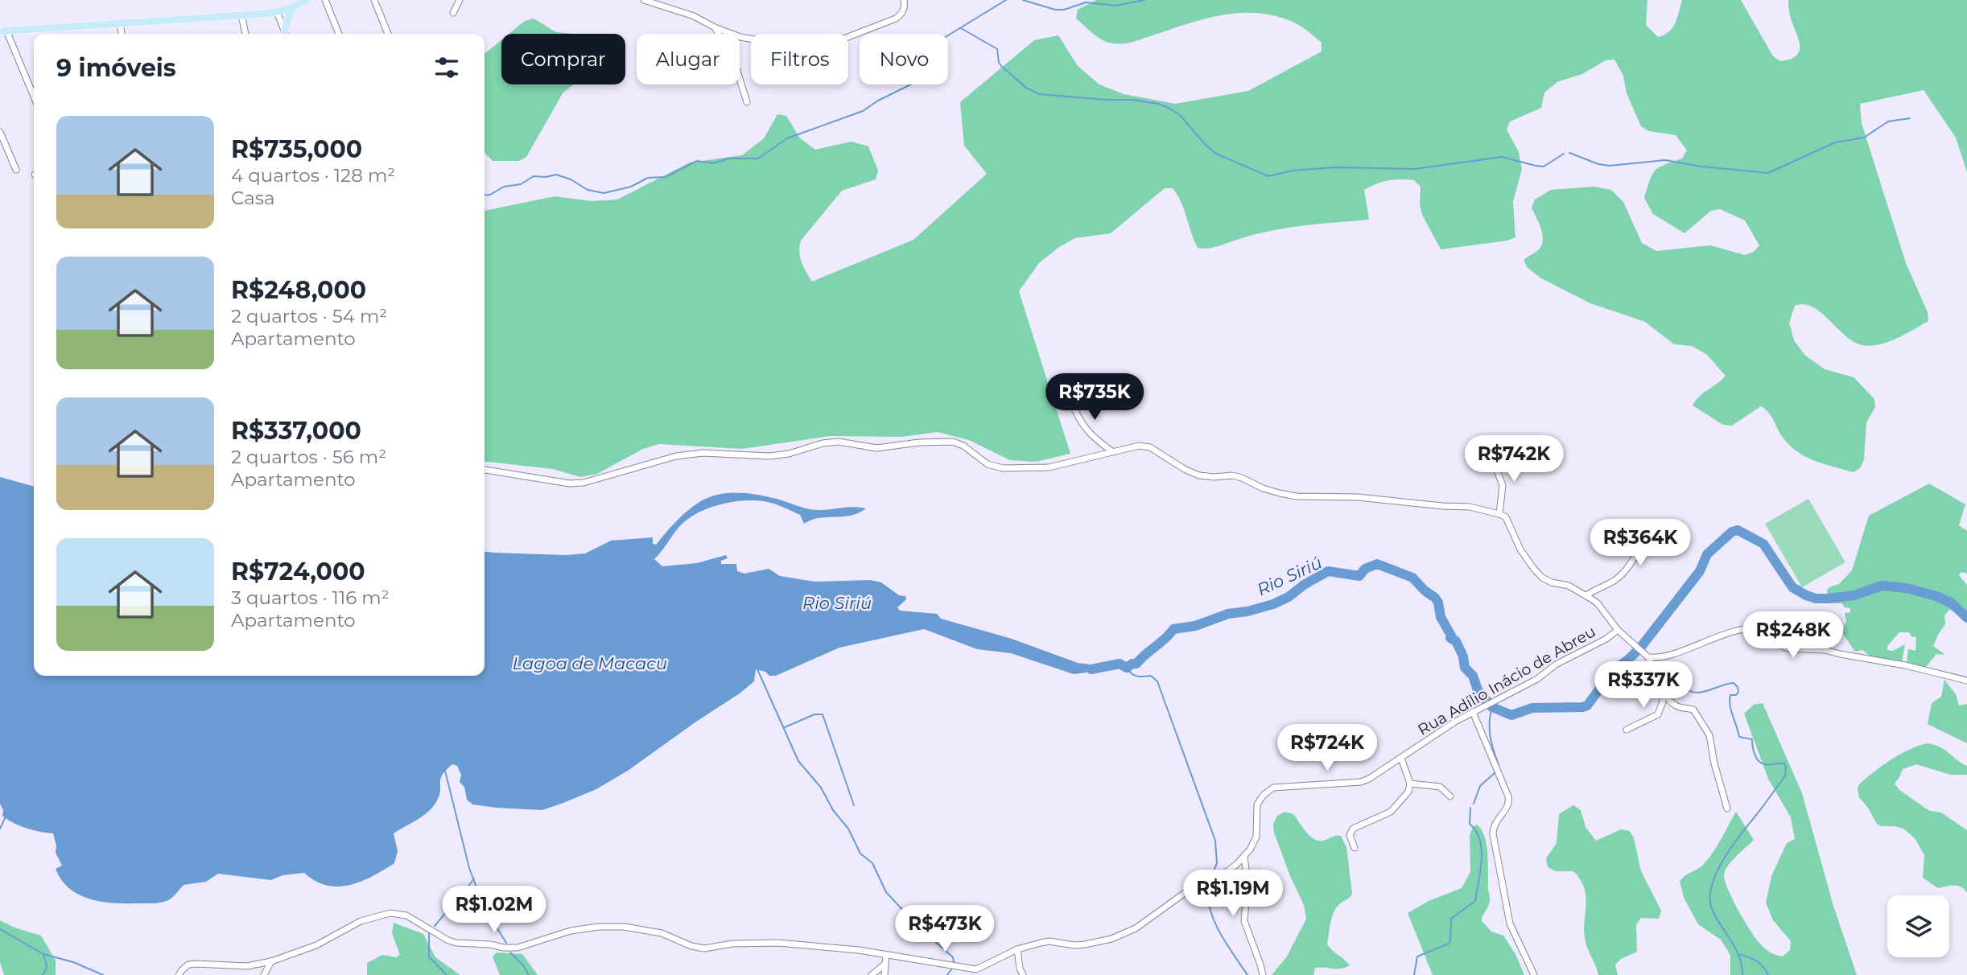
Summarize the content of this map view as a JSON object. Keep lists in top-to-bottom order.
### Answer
{
  "streets": {
    "street": ["Rua Adílio Inácio de Abreu"]
  },
  "water": ["Rio Siriú", "Lagoa de Macacu"],
  "page": {
    "chip": [
      "Comprar",
      "Alugar",
      "Filtros",
      "Novo"
    ],
    "heading": "9 imóveis",
    "list": [
      {
        "name": "R$735,000",
        "note": "4 quartos · 128 m² · Casa"
      },
      {
        "name": "R$248,000",
        "note": "2 quartos · 54 m² · Apartamento"
      },
      {
        "name": "R$337,000",
        "note": "2 quartos · 56 m² · Apartamento"
      },
      {
        "name": "R$724,000",
        "note": "3 quartos · 116 m² · Apartamento"
      }
    ],
    "price": [
      "R$735K",
      "R$742K",
      "R$364K",
      "R$248K",
      "R$337K",
      "R$724K",
      "R$1.19M",
      "R$1.02M",
      "R$473K"
    ]
  }
}
